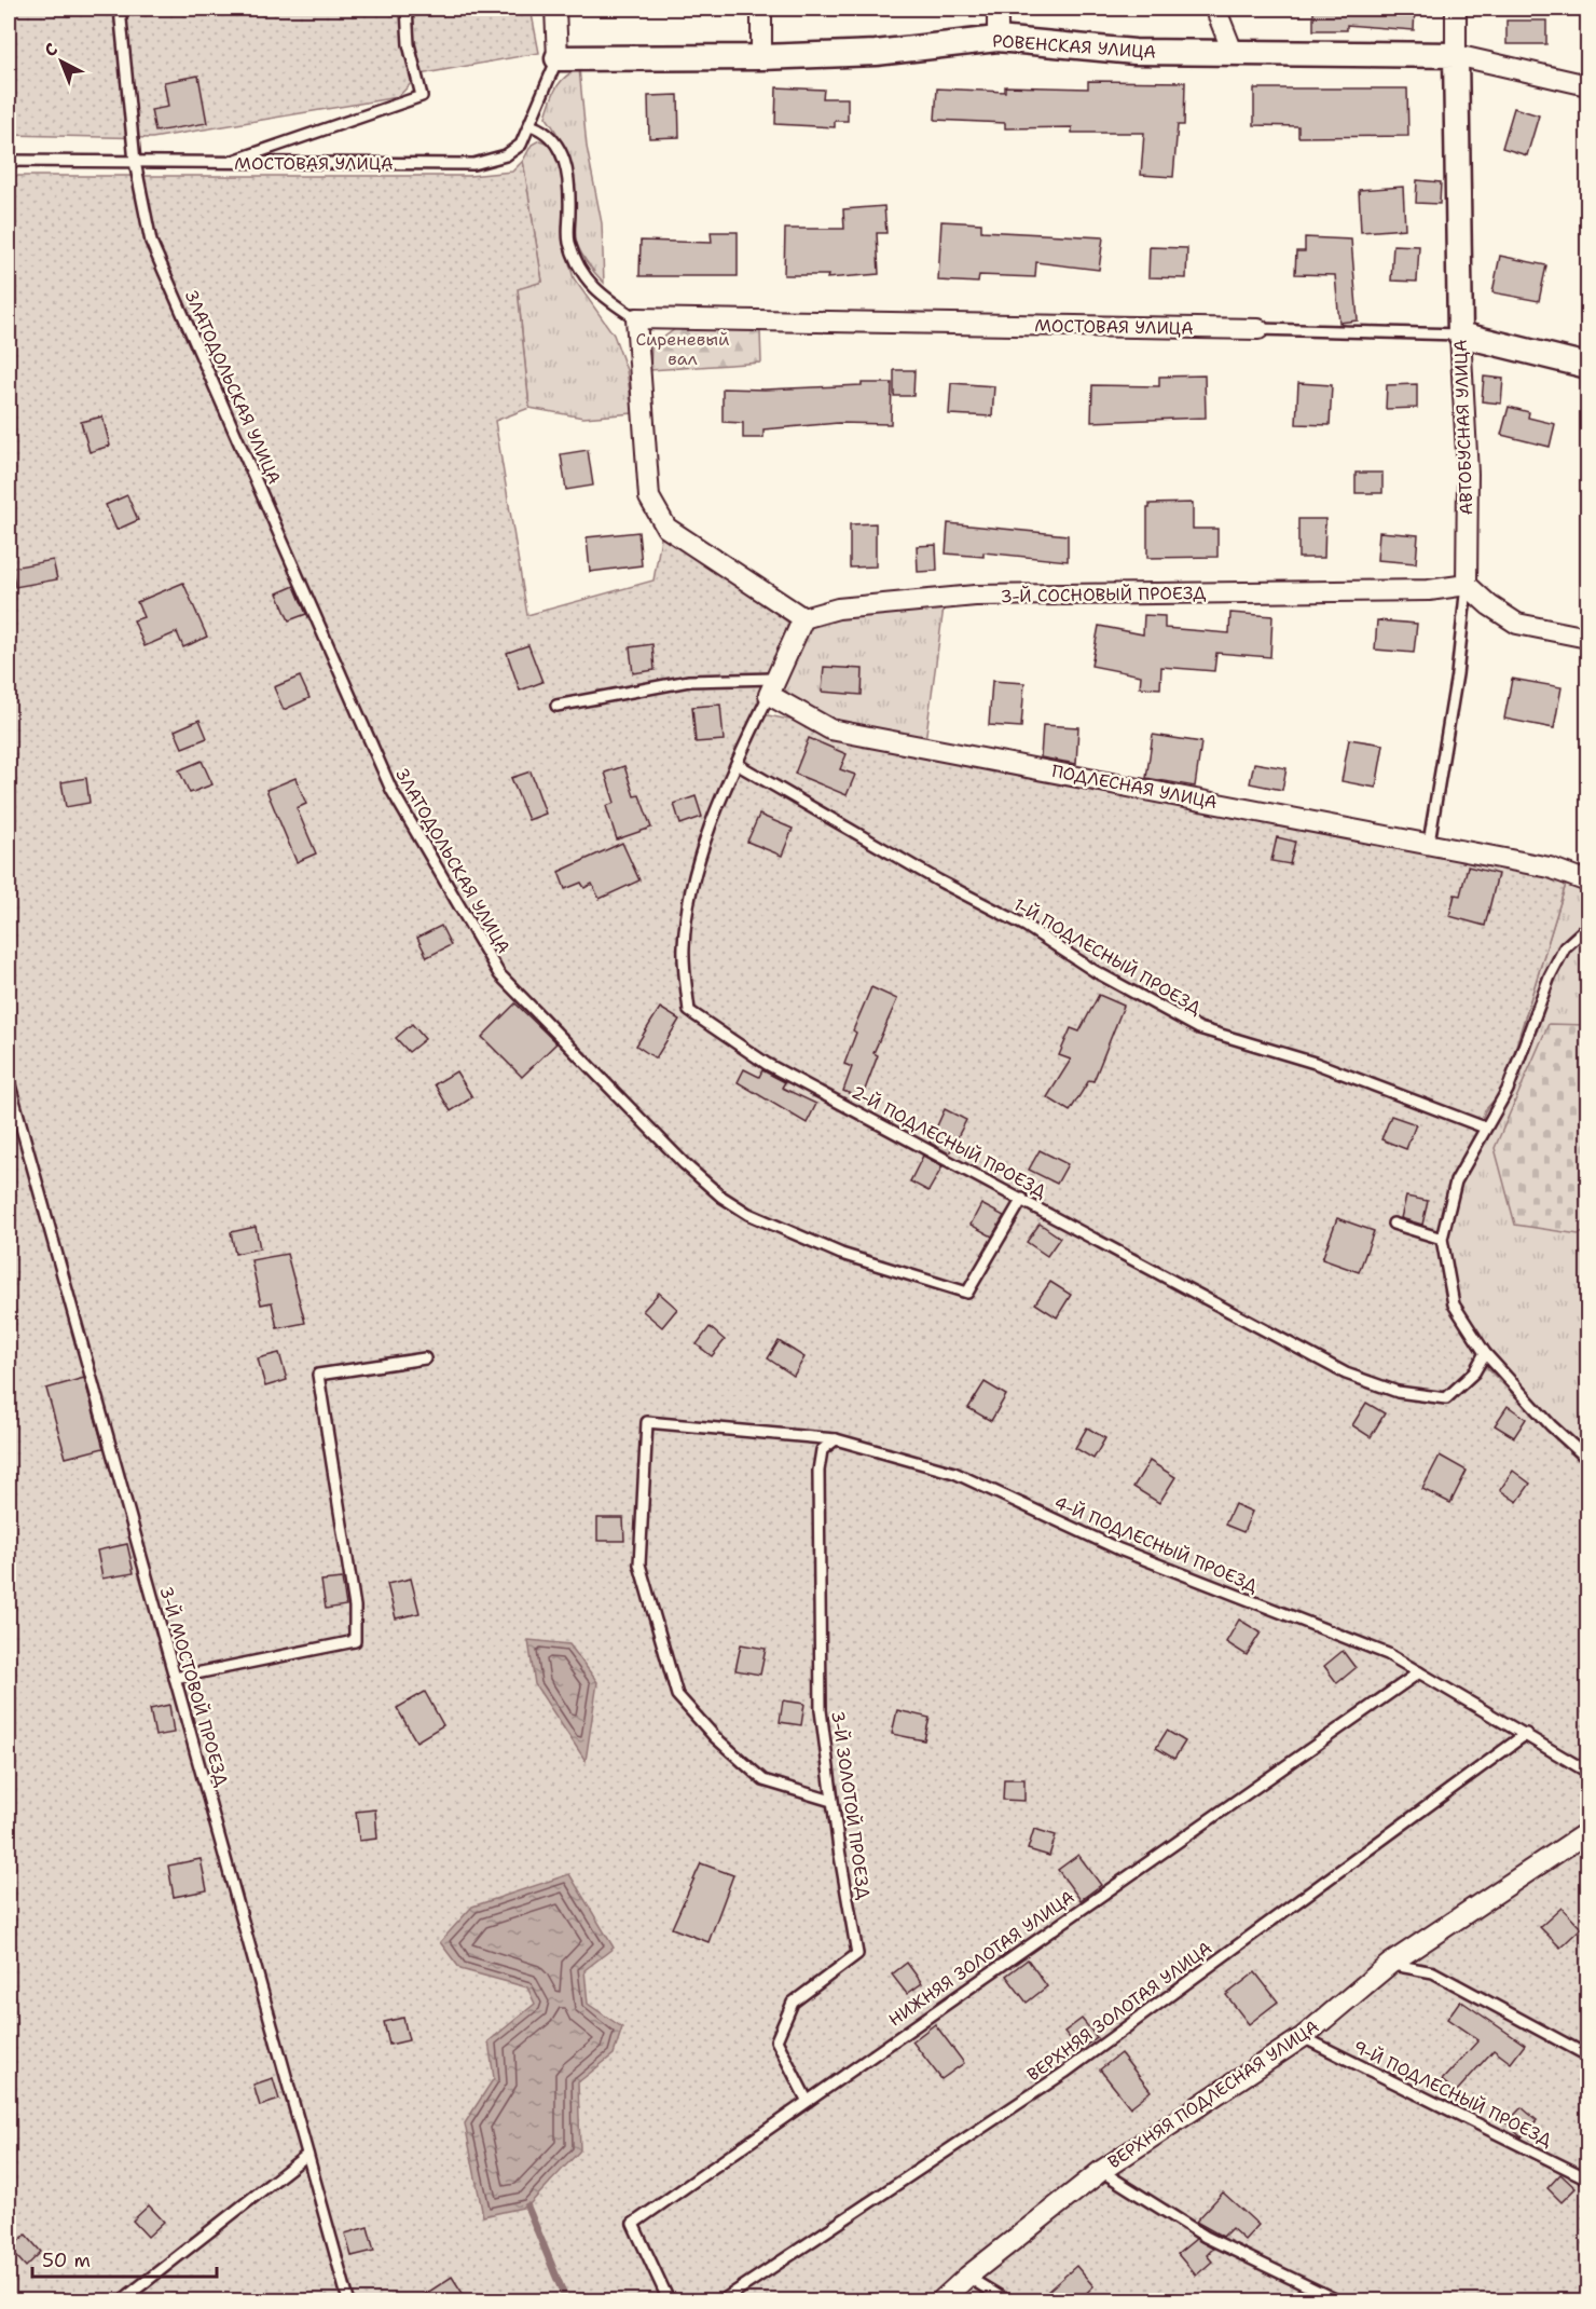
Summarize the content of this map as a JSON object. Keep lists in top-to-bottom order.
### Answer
{
  "streets": {
    "street": [
      "РОВЕНСКАЯ УЛИЦА",
      "МОСТОВАЯ УЛИЦА",
      "АВТОБУСНАЯ УЛИЦА",
      "3-Й СОСНОВЫЙ ПРОЕЗД",
      "ПОДЛЕСНАЯ УЛИЦА",
      "ВЕРХНЯЯ ПОДЛЕСНАЯ УЛИЦА"
    ],
    "lane": [
      "ЗЛАТОДОЛЬСКАЯ УЛИЦА",
      "1-Й ПОДЛЕСНЫЙ ПРОЕЗД",
      "2-Й ПОДЛЕСНЫЙ ПРОЕЗД",
      "4-Й ПОДЛЕСНЫЙ ПРОЕЗД",
      "3-Й МОСТОВОЙ ПРОЕЗД",
      "3-Й ЗОЛОТОЙ ПРОЕЗД",
      "НИЖНЯЯ ЗОЛОТАЯ УЛИЦА",
      "ВЕРХНЯЯ ЗОЛОТАЯ УЛИЦА",
      "9-Й ПОДЛЕСНЫЙ ПРОЕЗД"
    ]
  },
  "crossings": [
    ["РОВЕНСКАЯ УЛИЦА", "МОСТОВАЯ УЛИЦА"],
    ["РОВЕНСКАЯ УЛИЦА", "АВТОБУСНАЯ УЛИЦА"],
    ["МОСТОВАЯ УЛИЦА", "ЗЛАТОДОЛЬСКАЯ УЛИЦА"],
    ["МОСТОВАЯ УЛИЦА", "АВТОБУСНАЯ УЛИЦА"],
    ["ЗЛАТОДОЛЬСКАЯ УЛИЦА", "2-Й ПОДЛЕСНЫЙ ПРОЕЗД"],
    ["АВТОБУСНАЯ УЛИЦА", "3-Й СОСНОВЫЙ ПРОЕЗД"],
    ["АВТОБУСНАЯ УЛИЦА", "ПОДЛЕСНАЯ УЛИЦА"],
    ["ПОДЛЕСНАЯ УЛИЦА", "2-Й ПОДЛЕСНЫЙ ПРОЕЗД"],
    ["1-Й ПОДЛЕСНЫЙ ПРОЕЗД", "2-Й ПОДЛЕСНЫЙ ПРОЕЗД"],
    ["4-Й ПОДЛЕСНЫЙ ПРОЕЗД", "3-Й ЗОЛОТОЙ ПРОЕЗД"],
    ["4-Й ПОДЛЕСНЫЙ ПРОЕЗД", "НИЖНЯЯ ЗОЛОТАЯ УЛИЦА"],
    ["4-Й ПОДЛЕСНЫЙ ПРОЕЗД", "ВЕРХНЯЯ ЗОЛОТАЯ УЛИЦА"],
    ["3-Й ЗОЛОТОЙ ПРОЕЗД", "НИЖНЯЯ ЗОЛОТАЯ УЛИЦА"],
    ["9-Й ПОДЛЕСНЫЙ ПРОЕЗД", "ВЕРХНЯЯ ПОДЛЕСНАЯ УЛИЦА"]
  ],
  "parks": ["Сиреневый вал"],
  "scale_bar": "50 m",
  "north": "top left"
}
